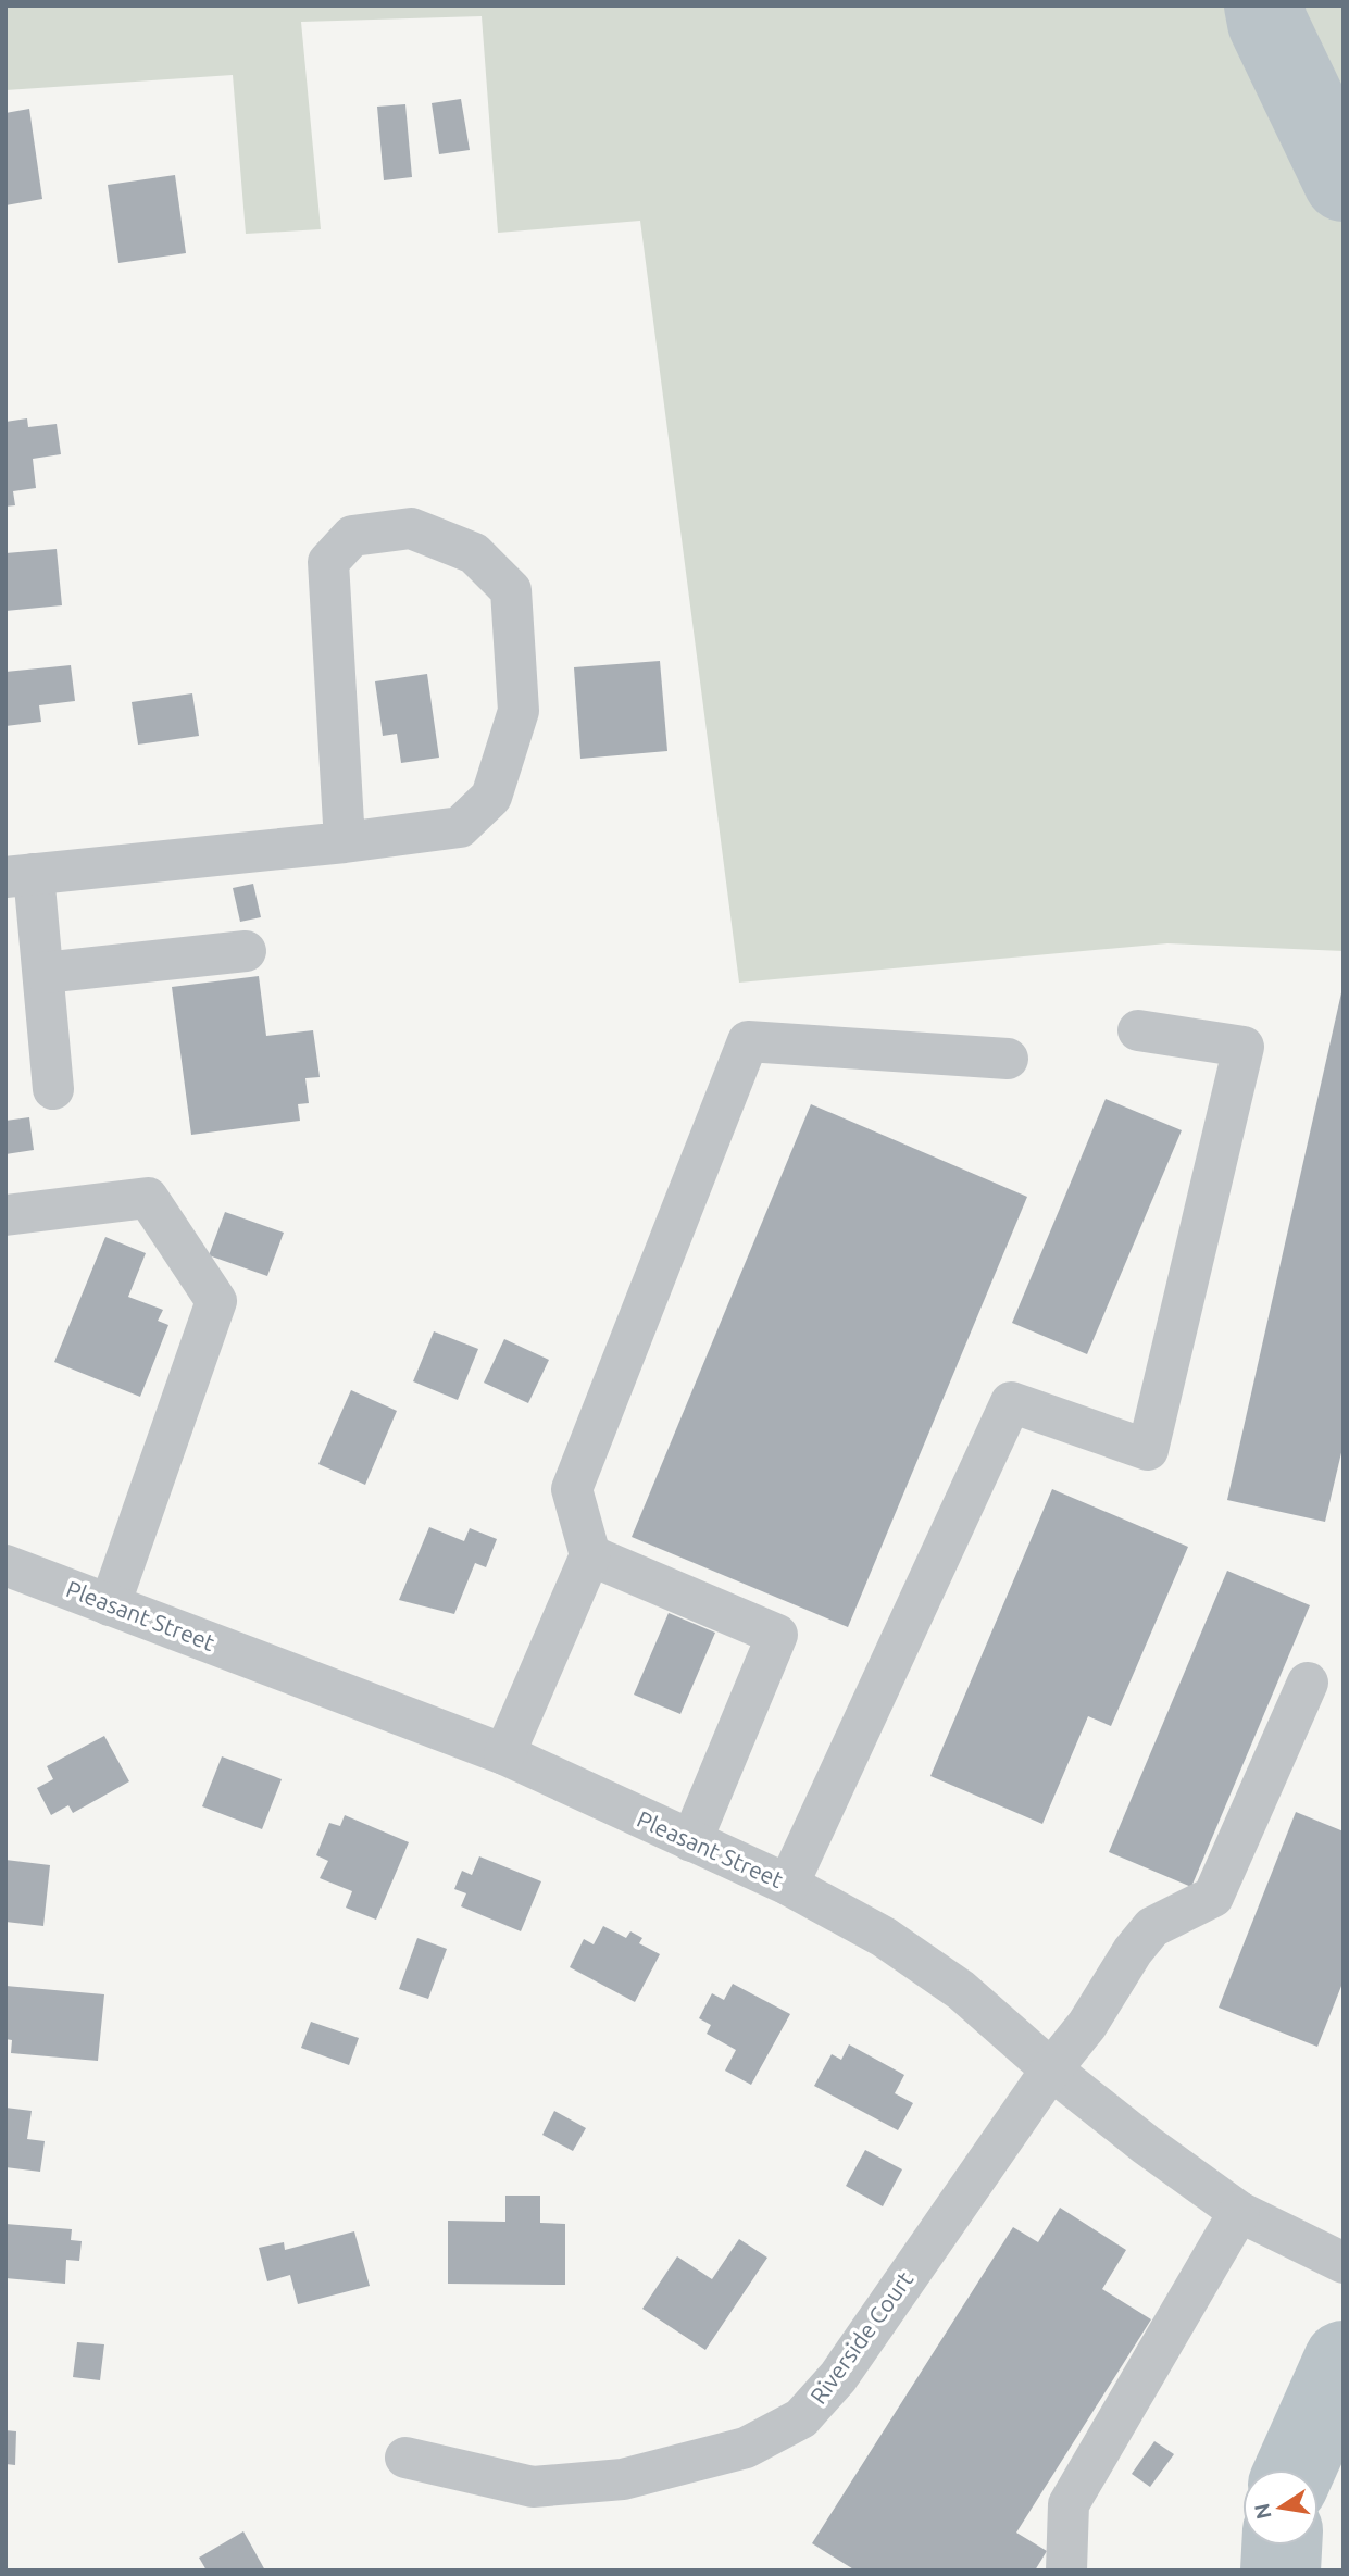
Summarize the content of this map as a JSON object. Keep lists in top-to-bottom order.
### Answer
{
  "streets": {
    "street": ["Pleasant Street", "Riverside Court"]
  },
  "crossings": [
    ["Pleasant Street", "Riverside Court"]
  ],
  "north": "left"
}
